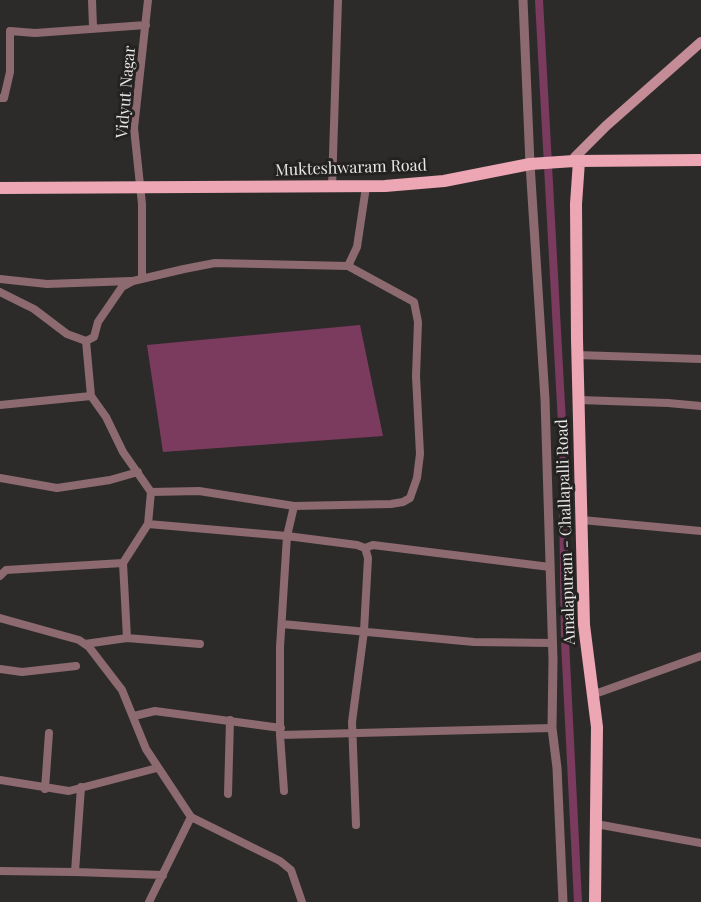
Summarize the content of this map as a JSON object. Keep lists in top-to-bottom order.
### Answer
{
  "streets": {
    "main road": ["Mukteshwaram Road", "Amalapuram - Challapalli Road"],
    "street": ["Vidyut Nagar"]
  },
  "crossings": [
    ["Vidyut Nagar", "Mukteshwaram Road"],
    ["Mukteshwaram Road", "Amalapuram - Challapalli Road"]
  ]
}
